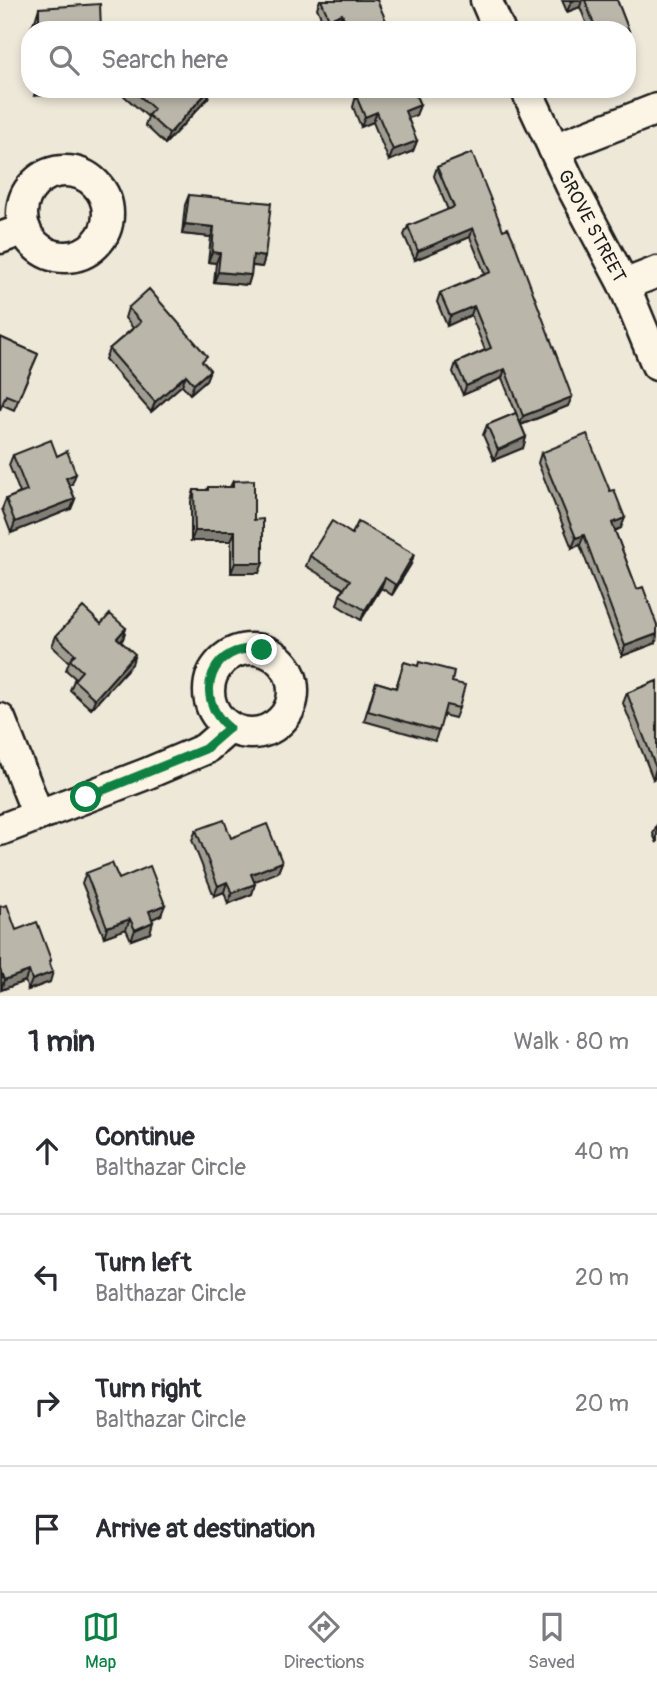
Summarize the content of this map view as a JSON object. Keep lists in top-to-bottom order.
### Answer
{
  "streets": {
    "street": ["GROVE STREET"]
  },
  "page": {
    "search": "Search here",
    "heading": ["1 min", "Walk · 80 m"],
    "list": [
      ["Continue", "Balthazar Circle", "40 m"],
      ["Turn left", "Balthazar Circle", "20 m"],
      ["Turn right", "Balthazar Circle", "20 m"],
      "Arrive at destination"
    ],
    "nav": ["Map", "Directions", "Saved"]
  }
}
